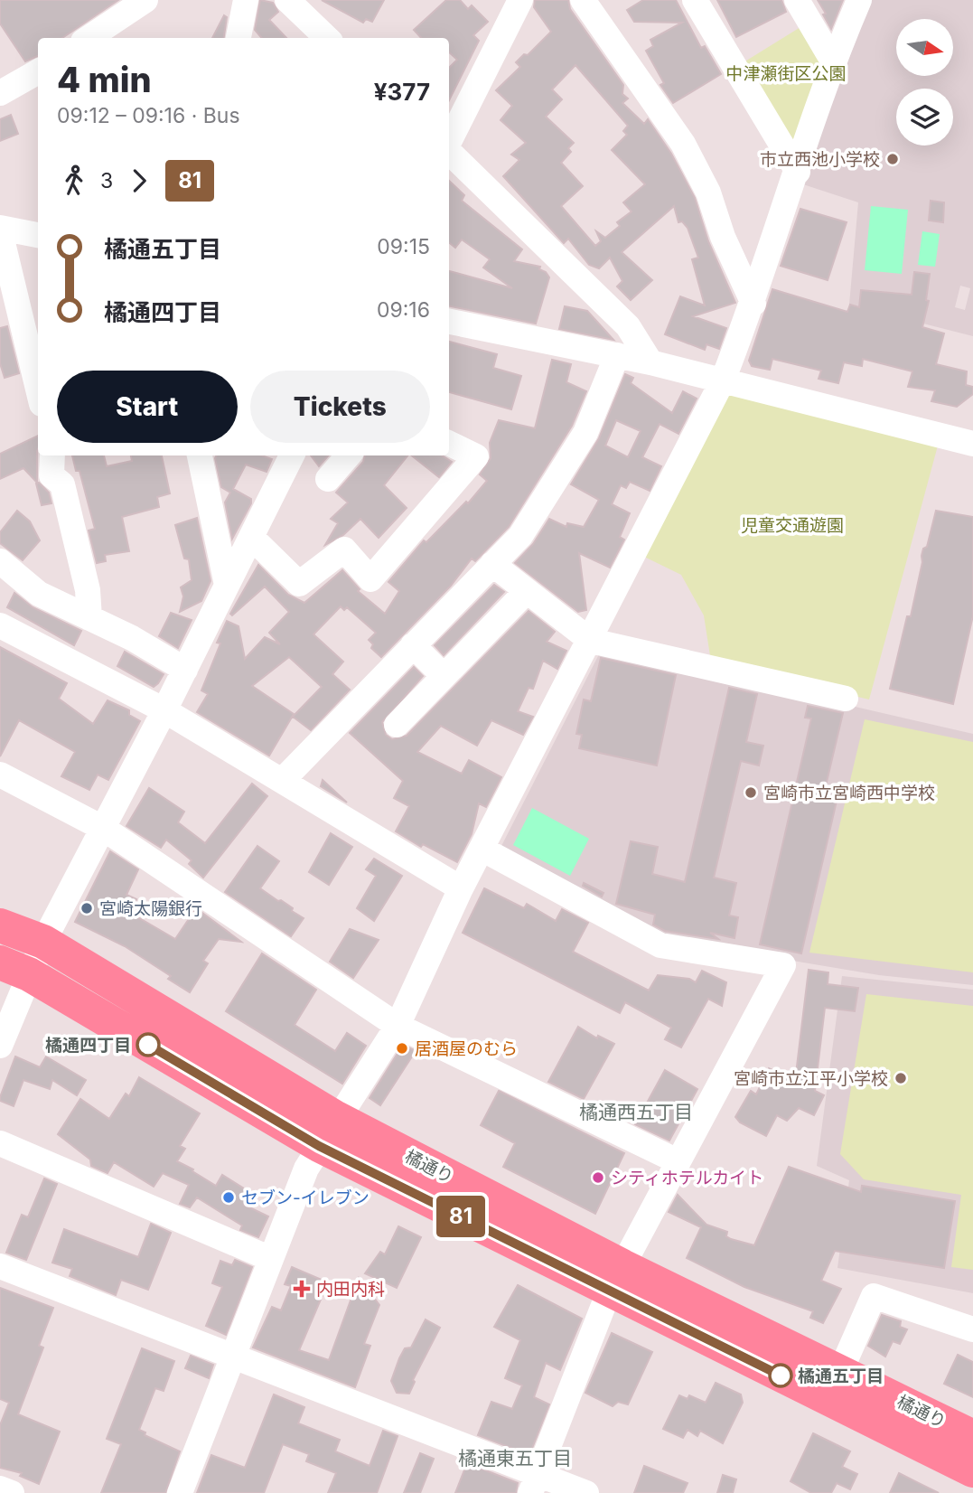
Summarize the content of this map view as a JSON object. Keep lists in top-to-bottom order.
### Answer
{
  "streets": {
    "highway": ["橘通り"]
  },
  "districts": ["橘通西五丁目", "橘通東五丁目"],
  "parks": ["中津瀬街区公園", "児童交通遊園"],
  "places": {
    "other": [
      "市立西池小学校",
      "宮崎市立宮崎西中学校",
      "宮崎太陽銀行",
      "橘通四丁目",
      "居酒屋のむら",
      "宮崎市立江平小学校",
      "シティホテルカイト",
      "セブン-イレブン",
      "橘通五丁目"
    ],
    "health": ["内田内科"]
  },
  "lines": ["bus line 81"],
  "north": "right",
  "page": {
    "on_map": "81",
    "heading": ["4 min", "09:12 – 09:16 · Bus", "¥377"],
    "legs": ["3", "81"],
    "list": [
      {
        "name": "橘通五丁目",
        "value": "09:15"
      },
      {
        "name": "橘通四丁目",
        "value": "09:16"
      }
    ],
    "buttons": ["Start", "Tickets"]
  }
}
